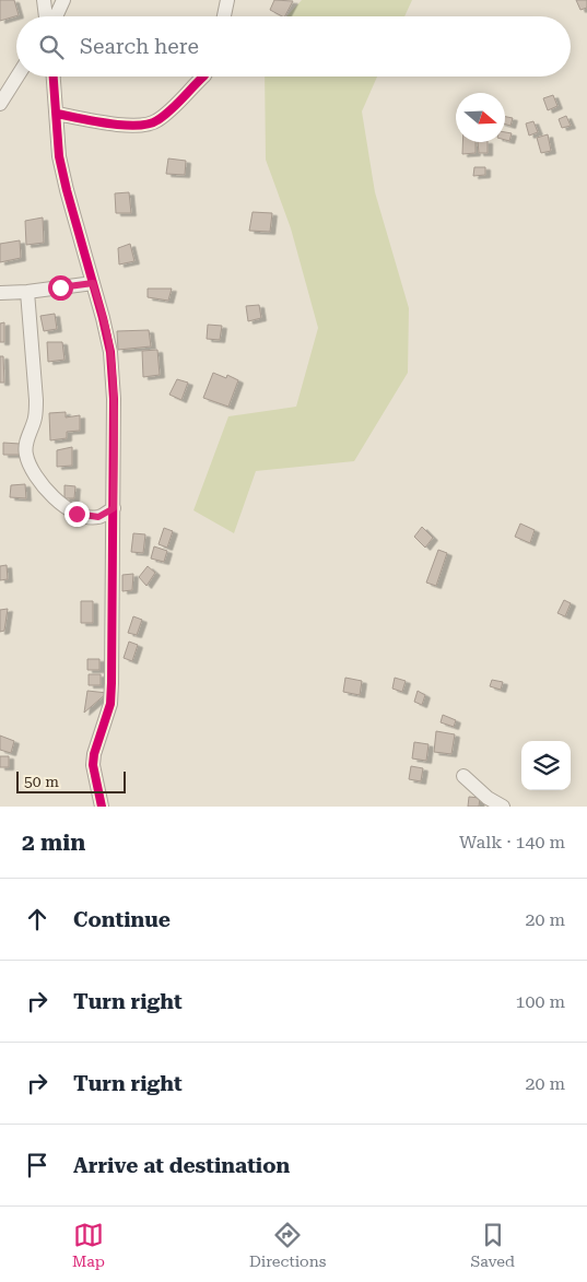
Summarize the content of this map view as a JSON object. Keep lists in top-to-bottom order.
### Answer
{
  "scale_bar": "50 m",
  "north": "right",
  "page": {
    "search": "Search here",
    "scale": "50 m",
    "heading": ["2 min", "Walk · 140 m"],
    "list": [
      ["Continue", "20 m"],
      ["Turn right", "100 m"],
      ["Turn right", "20 m"],
      "Arrive at destination"
    ],
    "nav": ["Map", "Directions", "Saved"]
  }
}
